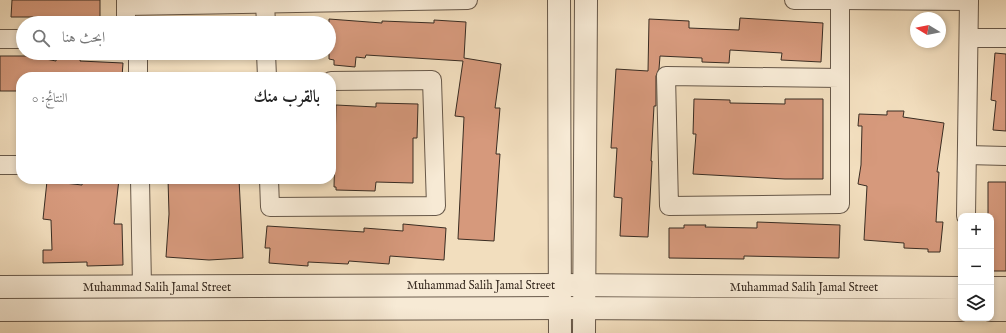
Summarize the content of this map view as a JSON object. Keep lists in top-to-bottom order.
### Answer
{
  "streets": {
    "street": ["Muhammad Salih Jamal Street"]
  },
  "north": "left",
  "page": {
    "search": "ابحث هنا",
    "heading": ["بالقرب منك", "النتائج: 0"],
    "map_buttons": ["+", "−"]
  }
}
